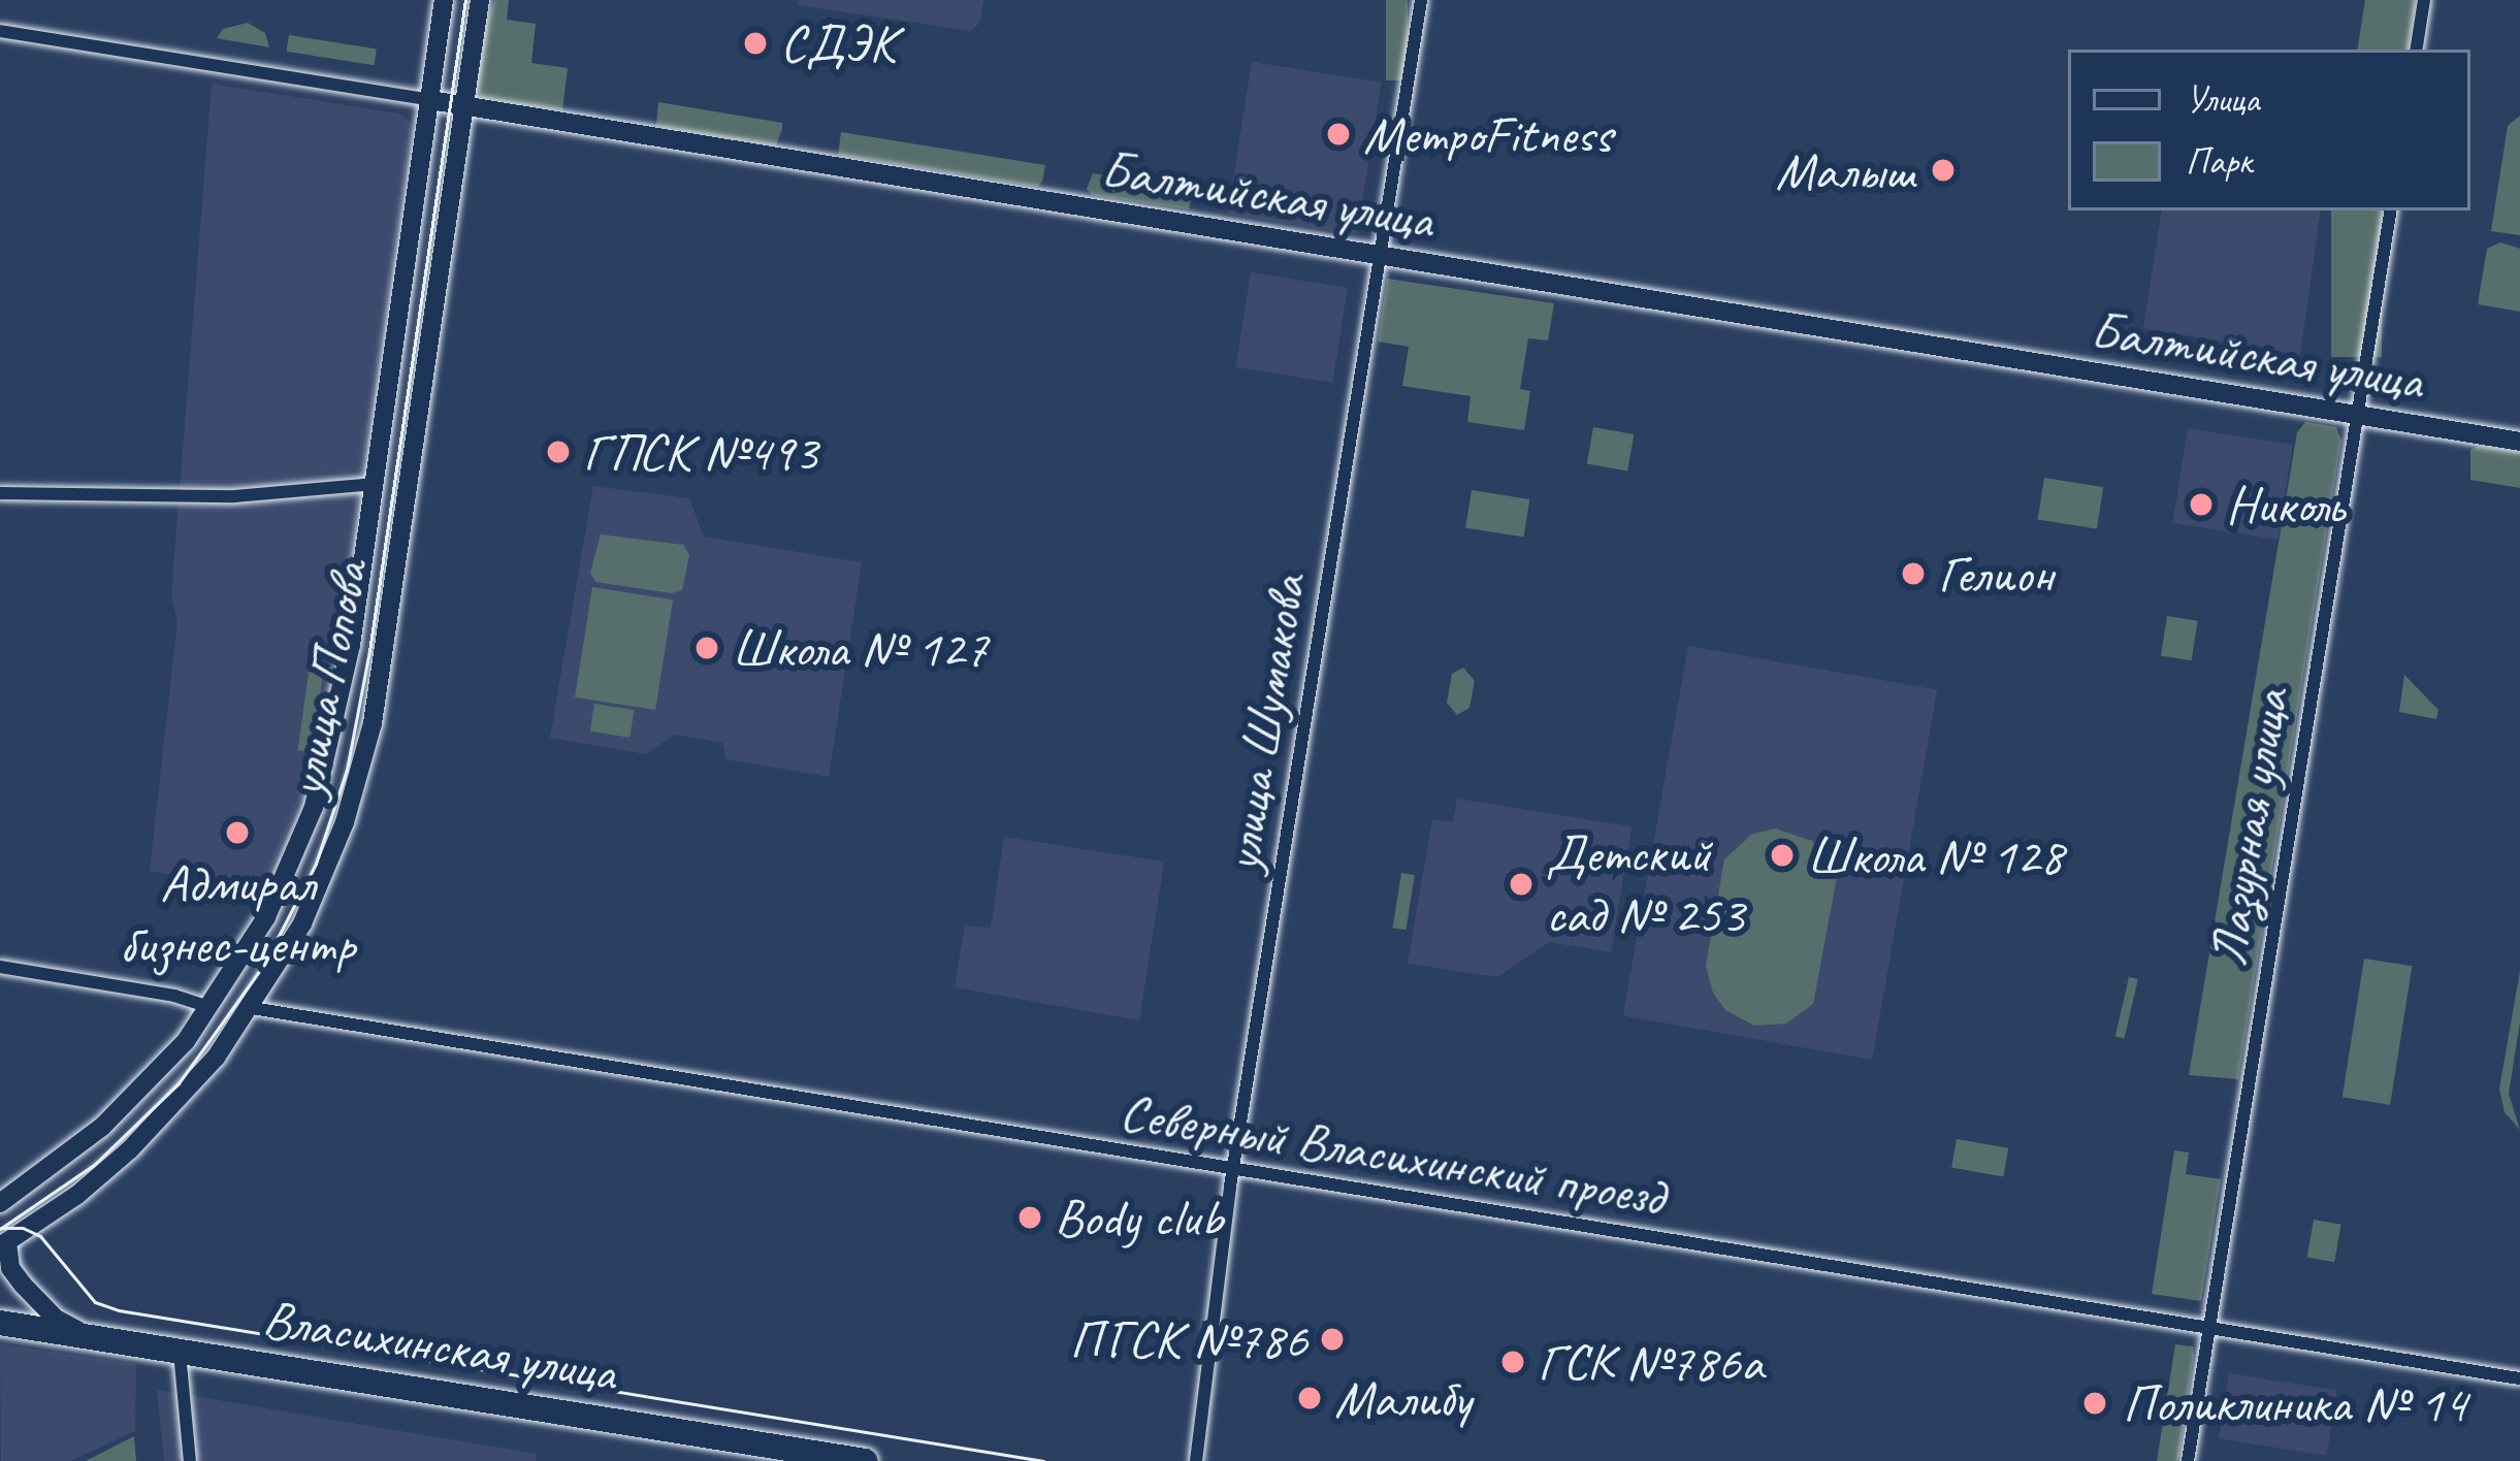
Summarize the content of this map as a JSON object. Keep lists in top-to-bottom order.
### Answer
{
  "streets": {
    "highway": ["Власихинская улица"],
    "main road": ["Балтийская улица", "улица Попова"],
    "street": ["улица Шумакова", "Лазурная улица", "Северный Власихинский проезд"]
  },
  "crossings": [
    ["Балтийская улица", "улица Попова"],
    ["Балтийская улица", "улица Шумакова"],
    ["Балтийская улица", "Лазурная улица"],
    ["улица Попова", "Северный Власихинский проезд"],
    ["улица Шумакова", "Северный Власихинский проезд"],
    ["Лазурная улица", "Северный Власихинский проезд"]
  ],
  "places": [
    "СДЭК",
    "МетроFitness",
    "Малыш",
    "ГПСК №493",
    "Николь",
    "Гелион",
    "Школа № 127",
    "Адмирал бизнес-центр",
    "Школа № 128",
    "Детский сад № 253",
    "Body club",
    "ПГСК №786",
    "ГСК №786а",
    "Малибу",
    "Поликлиника № 14"
  ],
  "legend": ["Улица", "Парк"]
}
